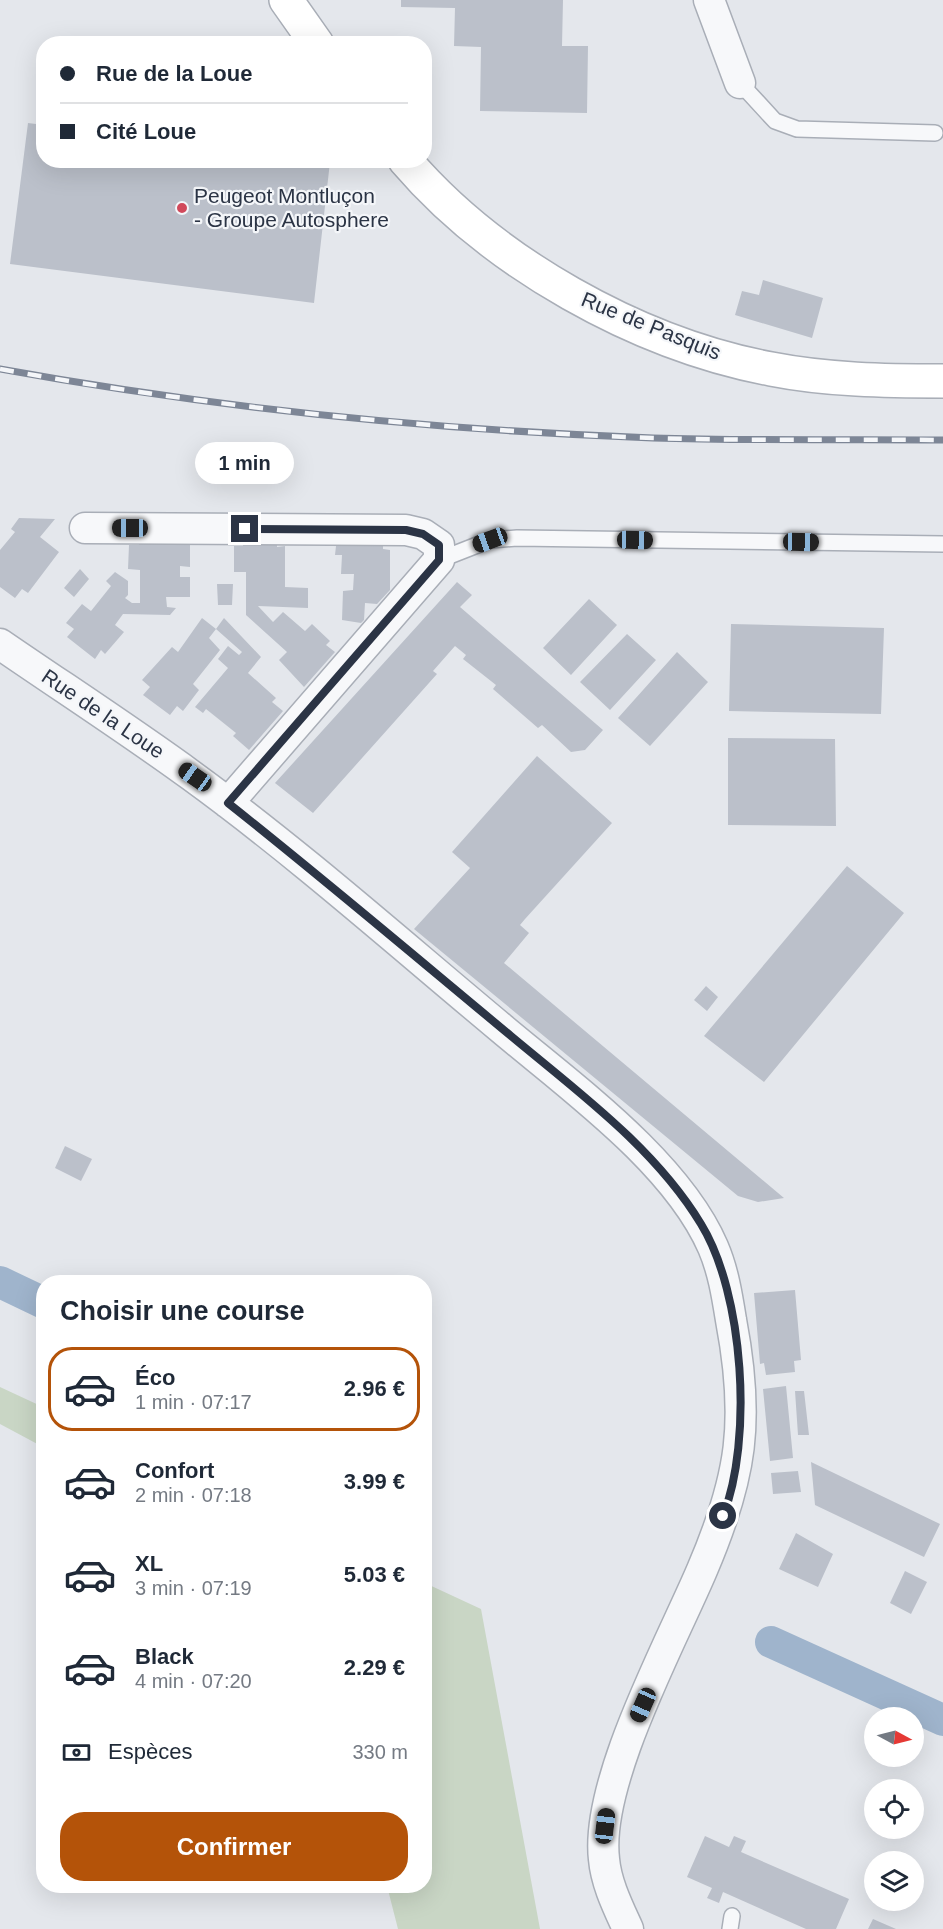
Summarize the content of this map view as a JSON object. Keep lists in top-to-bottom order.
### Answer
{
  "streets": {
    "main road": ["Rue de Pasquis"],
    "street": ["Rue de la Loue"]
  },
  "places": ["Peugeot Montluçon - Groupe Autosphere"],
  "north": "right",
  "page": {
    "banner": ["Rue de la Loue", "Cité Loue"],
    "bubble": "1 min",
    "heading": "Choisir une course",
    "list": [
      {
        "name": "Éco",
        "note": "1 min · 07:17",
        "value": "2.96 €"
      },
      {
        "name": "Confort",
        "note": "2 min · 07:18",
        "value": "3.99 €"
      },
      {
        "name": "XL",
        "note": "3 min · 07:19",
        "value": "5.03 €"
      },
      {
        "name": "Black",
        "note": "4 min · 07:20",
        "value": "2.29 €"
      }
    ],
    "pay": ["Espèces", "330 m"],
    "buttons": "Confirmer"
  }
}
